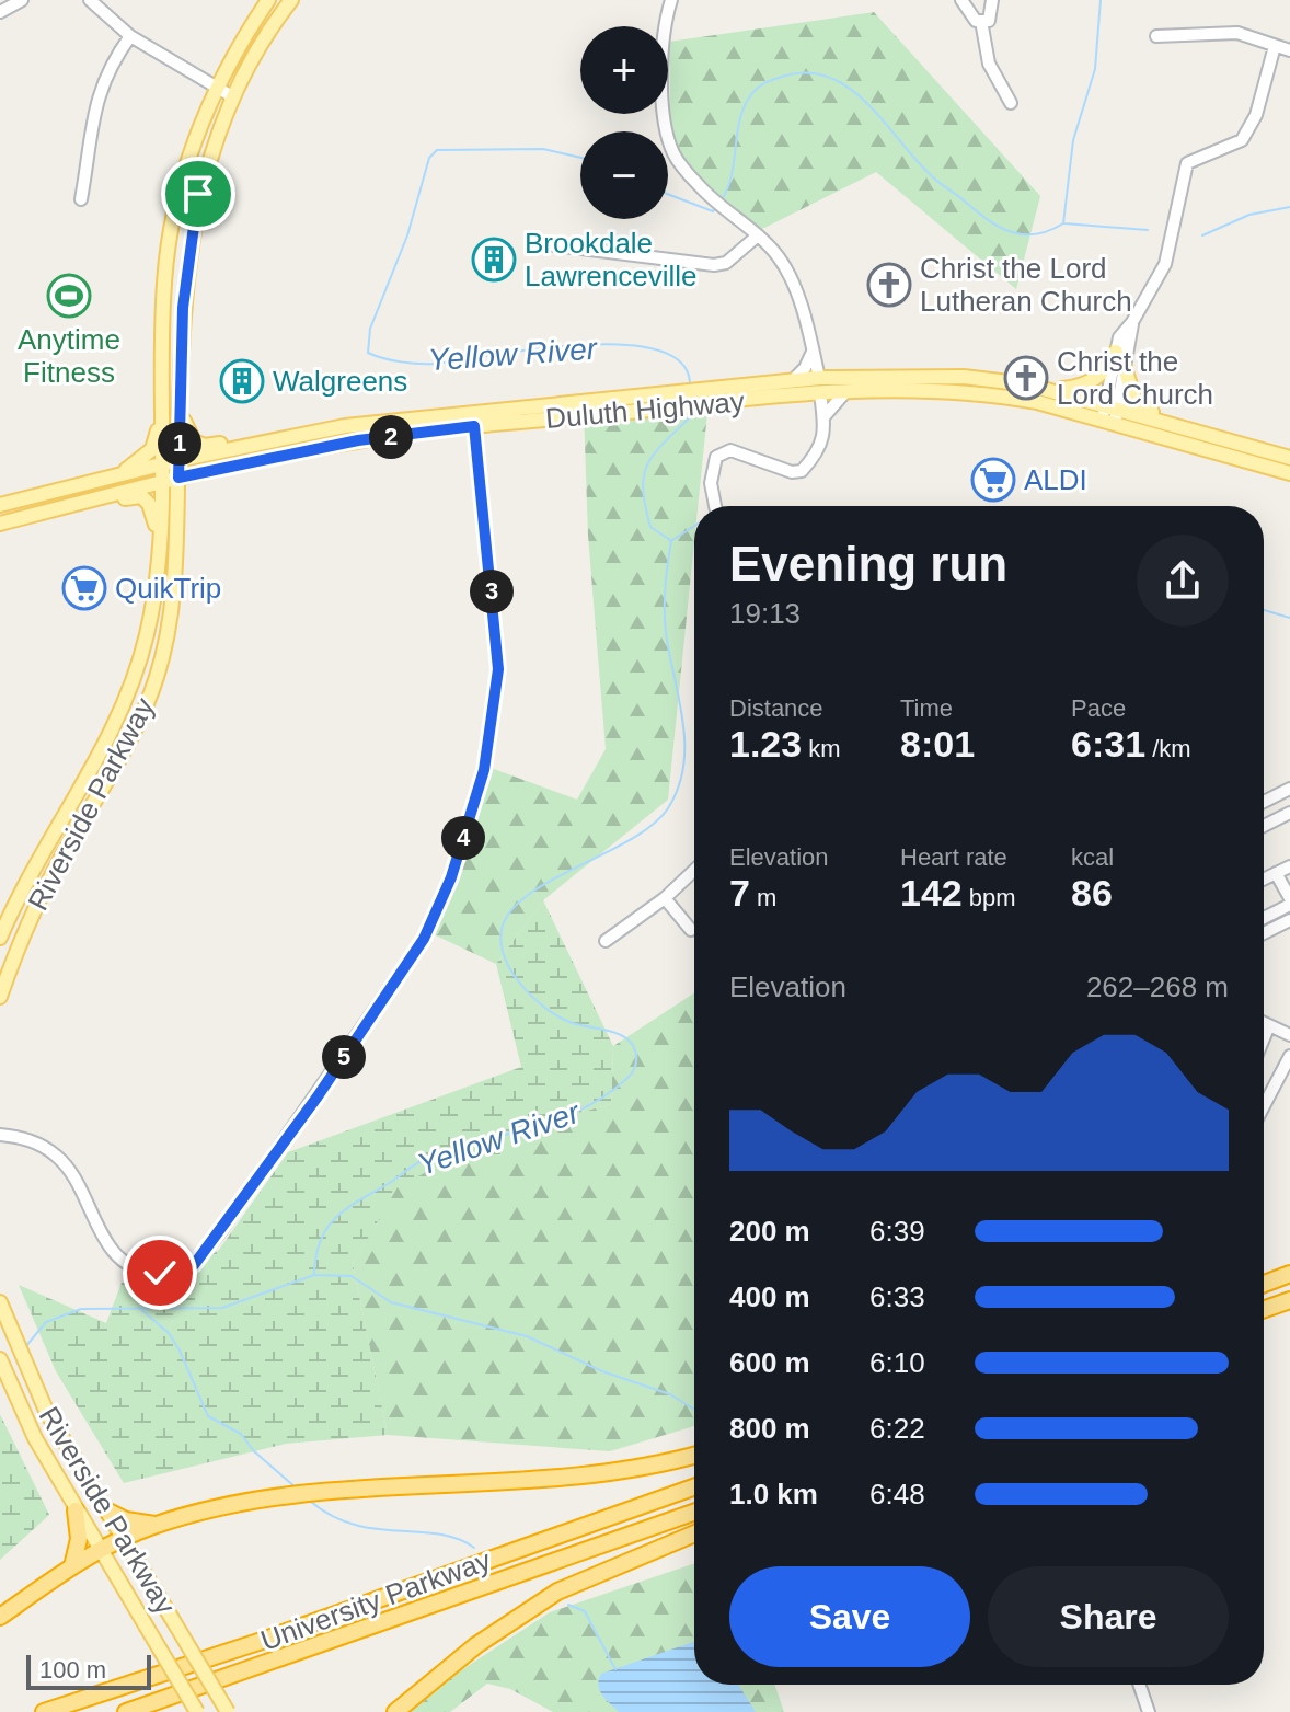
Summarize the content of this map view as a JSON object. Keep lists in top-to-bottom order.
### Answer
{
  "streets": {
    "highway": ["University Parkway"],
    "main road": ["Duluth Highway", "Riverside Parkway"]
  },
  "crossings": [
    ["Duluth Highway", "Riverside Parkway"]
  ],
  "water": ["Yellow River"],
  "places": {
    "building": ["Brookdale Lawrenceville", "Walgreens"],
    "church": ["Christ the Lord Lutheran Church", "Christ the Lord Church"],
    "sports": ["Anytime Fitness"],
    "supermarket": ["ALDI", "QuikTrip"]
  },
  "scale_bar": "100 m",
  "page": {
    "map_buttons": ["+", "−"],
    "pins": [
      "2",
      "1",
      "3",
      "4",
      "5"
    ],
    "heading": ["Evening run", "19:13"],
    "stats": [
      ["Distance", "1.23 km"],
      ["Time", "8:01"],
      ["Pace", "6:31 /km"],
      ["Elevation", "7 m"],
      ["Heart rate", "142 bpm"],
      ["kcal", "86"]
    ],
    "chart": ["Elevation", "262–268 m"],
    "list": [
      {
        "name": "200 m",
        "note": "6:39"
      },
      {
        "name": "400 m",
        "note": "6:33"
      },
      {
        "name": "600 m",
        "note": "6:10"
      },
      {
        "name": "800 m",
        "note": "6:22"
      },
      {
        "name": "1.0 km",
        "note": "6:48"
      }
    ],
    "buttons": ["Save", "Share"],
    "scale": "100 m"
  }
}
